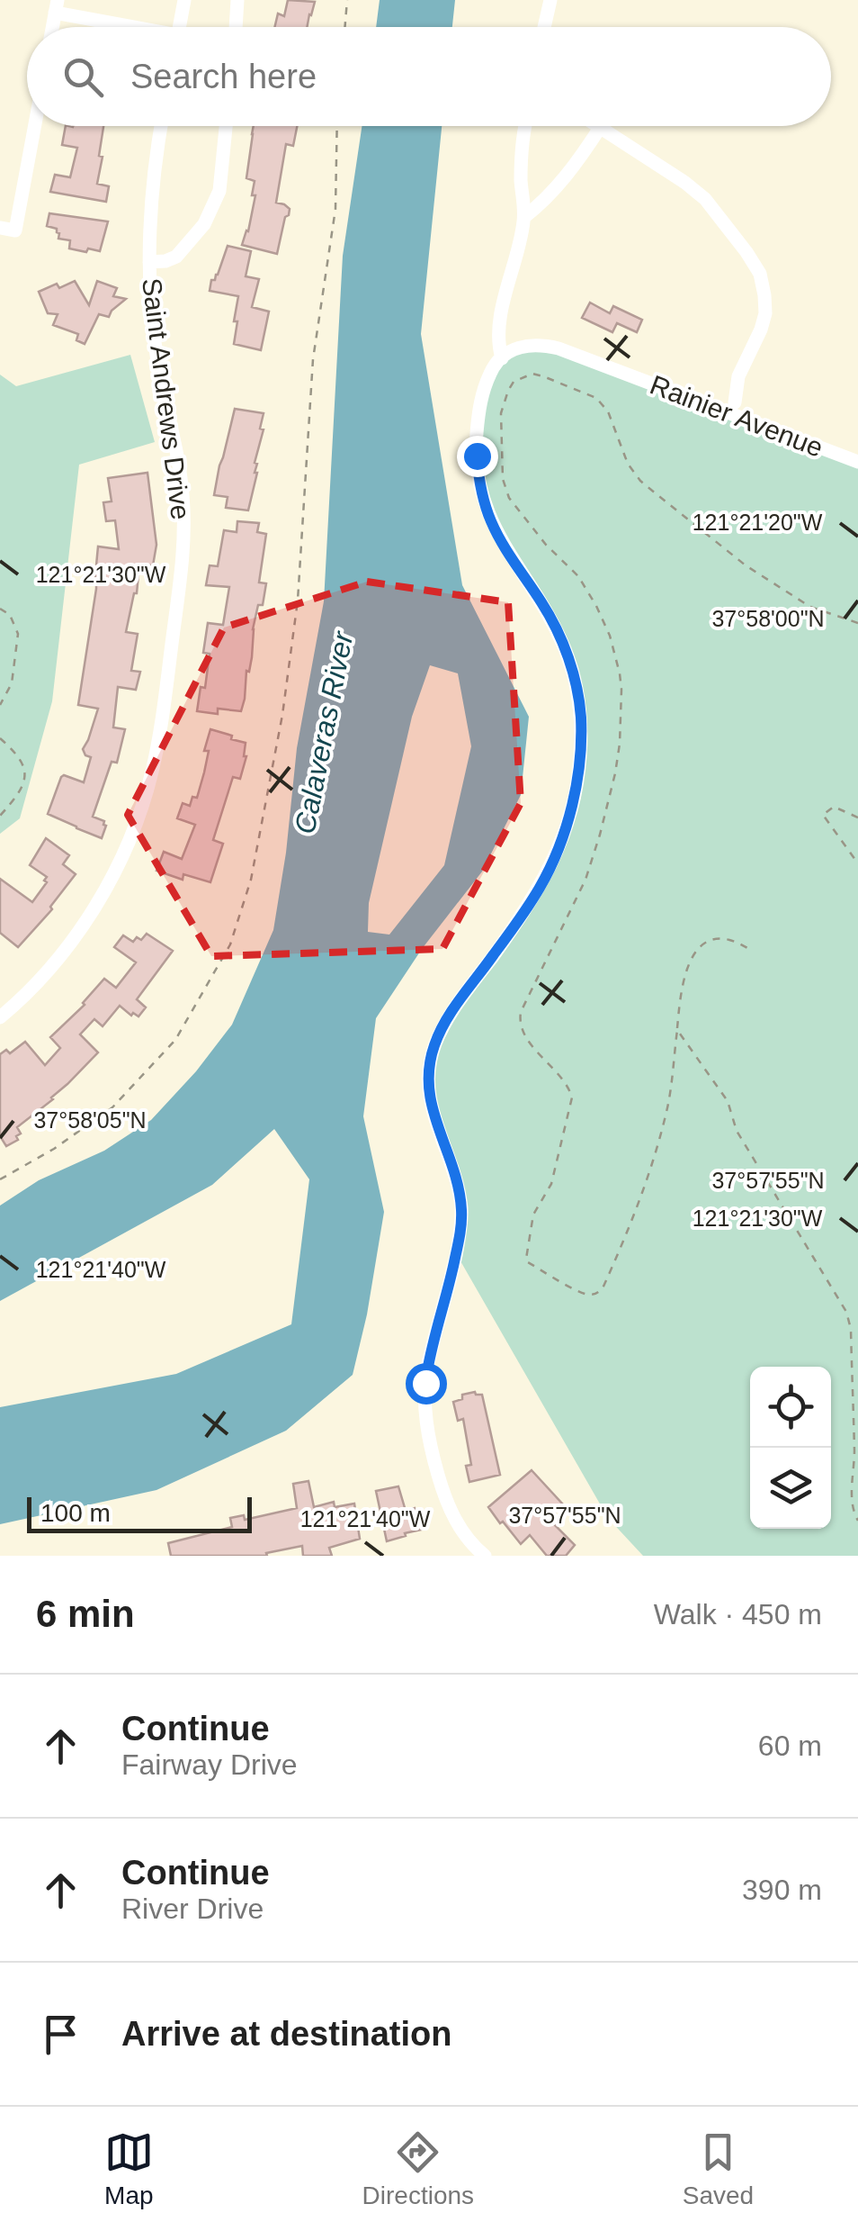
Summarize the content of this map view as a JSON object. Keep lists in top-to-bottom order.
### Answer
{
  "streets": {
    "street": ["Saint Andrews Drive", "Rainier Avenue"]
  },
  "water": ["Calaveras River"],
  "scale_bar": "100 m",
  "page": {
    "search": "Search here",
    "scale": "100 m",
    "heading": ["6 min", "Walk · 450 m"],
    "list": [
      ["Continue", "Fairway Drive", "60 m"],
      ["Continue", "River Drive", "390 m"],
      "Arrive at destination"
    ],
    "nav": ["Map", "Directions", "Saved"]
  },
  "coordinates": [
    "121°21'20\"W",
    "121°21'30\"W",
    "37°58'00\"N",
    "37°58'05\"N",
    "37°57'55\"N",
    "121°21'40\"W"
  ]
}
